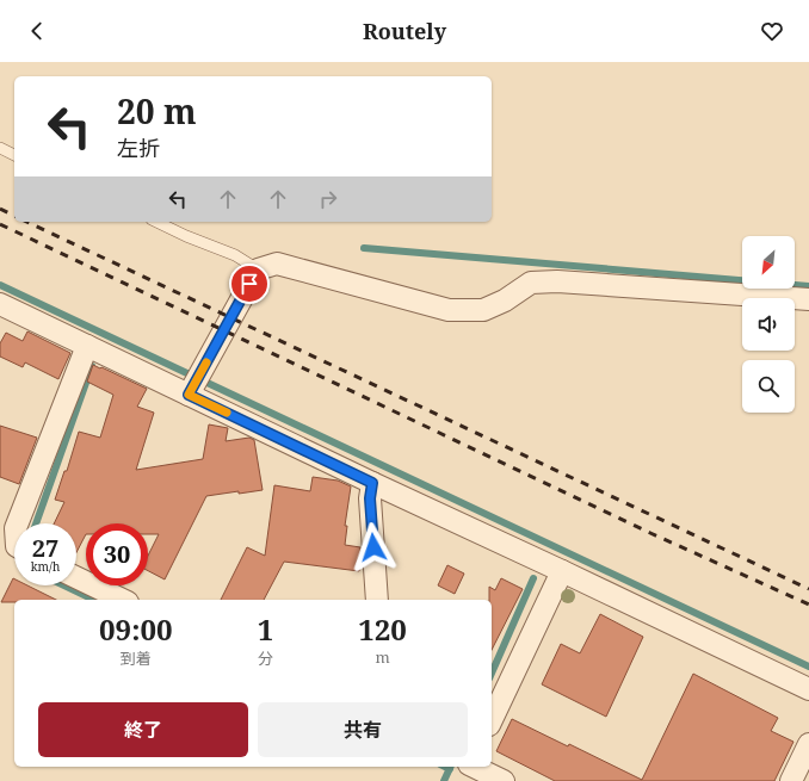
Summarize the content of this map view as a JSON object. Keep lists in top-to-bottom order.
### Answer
{
  "north": "bottom left",
  "page": {
    "header": "Routely",
    "turn": ["20 m", "左折"],
    "speed": "27 km/h",
    "limit": "30",
    "eta": [
      "09:00",
      "到着",
      "1",
      "分",
      "120",
      "m"
    ],
    "buttons": ["終了", "共有"]
  }
}
